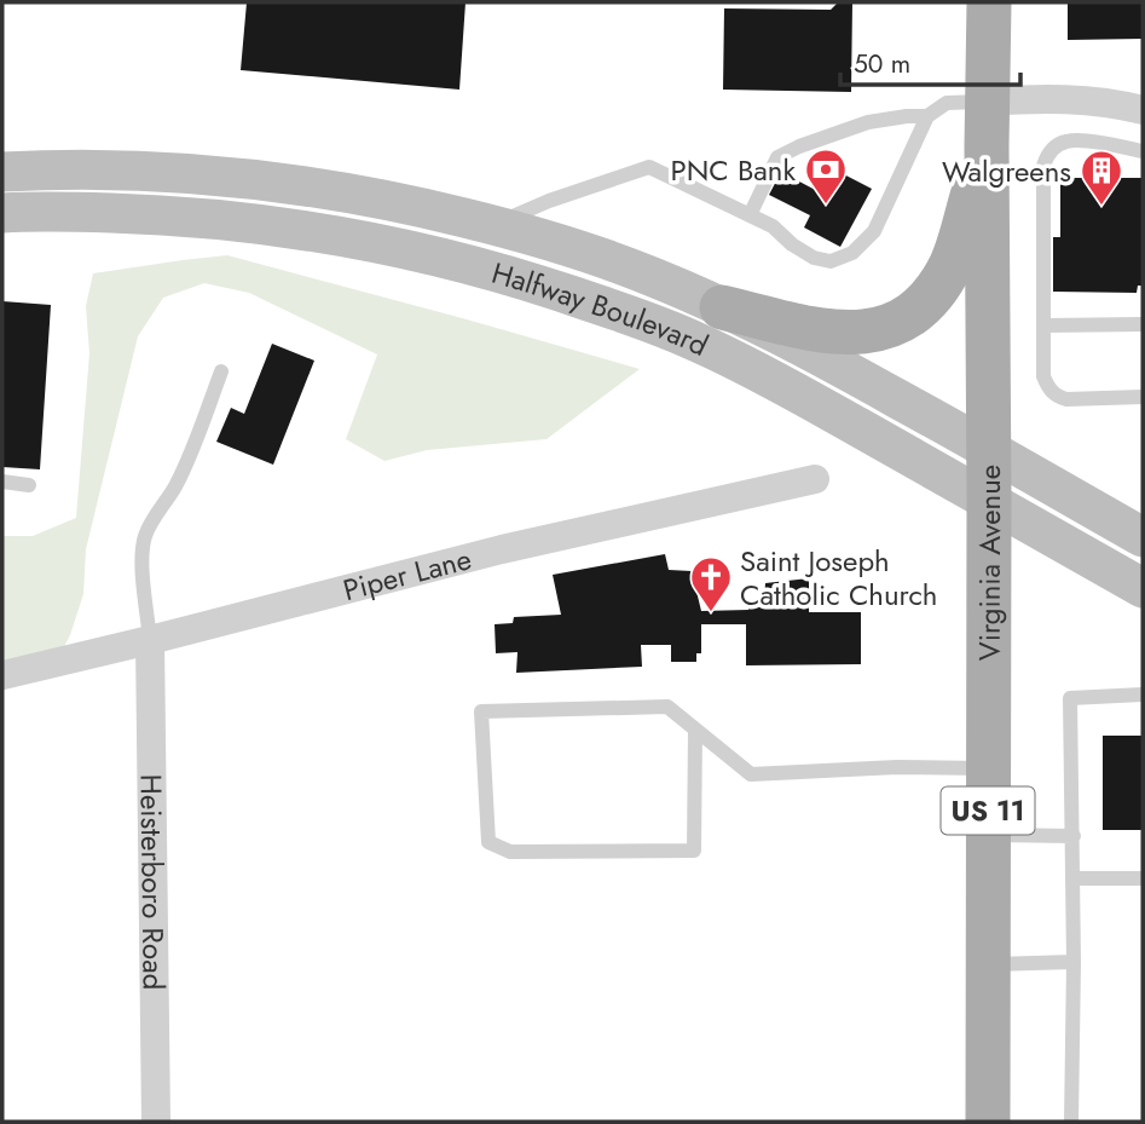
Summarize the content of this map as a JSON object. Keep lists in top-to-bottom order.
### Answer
{
  "streets": {
    "main road": ["Halfway Boulevard", "Virginia Avenue", "US 11"],
    "street": ["Piper Lane", "Heisterboro Road"]
  },
  "crossings": [
    ["Halfway Boulevard", "Virginia Avenue"],
    ["Piper Lane", "Heisterboro Road"]
  ],
  "places": {
    "bank": ["PNC Bank"],
    "building": ["Walgreens"],
    "church": ["Saint Joseph Catholic Church"]
  },
  "scale_bar": "50 m"
}
